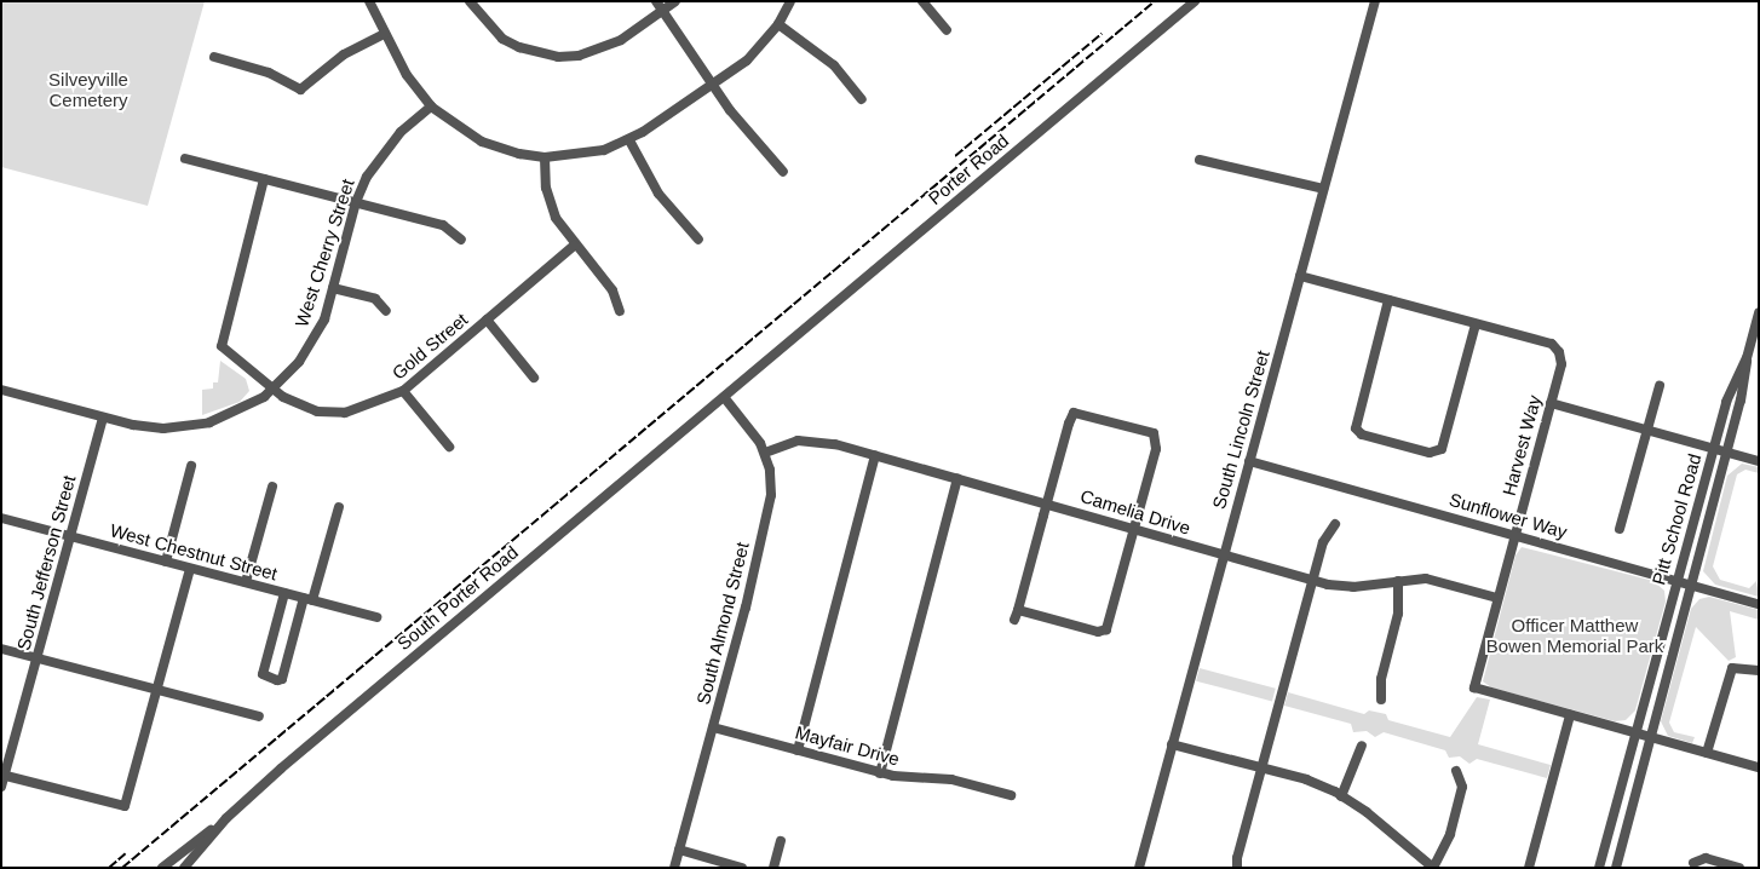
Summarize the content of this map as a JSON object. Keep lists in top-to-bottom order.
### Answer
{
  "streets": {
    "street": [
      "Porter Road",
      "West Cherry Street",
      "Gold Street",
      "South Lincoln Street",
      "Harvest Way",
      "Camelia Drive",
      "Sunflower Way",
      "Pitt School Road",
      "West Chestnut Street",
      "South Jefferson Street",
      "South Porter Road",
      "South Almond Street",
      "Mayfair Drive"
    ]
  },
  "crossings": [
    ["Porter Road", "South Porter Road"],
    ["West Cherry Street", "Gold Street"],
    ["West Cherry Street", "South Jefferson Street"],
    ["South Lincoln Street", "Camelia Drive"],
    ["South Lincoln Street", "Sunflower Way"],
    ["Harvest Way", "Camelia Drive"],
    ["Harvest Way", "Sunflower Way"],
    ["Camelia Drive", "South Almond Street"],
    ["Sunflower Way", "Pitt School Road"],
    ["West Chestnut Street", "South Jefferson Street"],
    ["South Porter Road", "South Almond Street"],
    ["South Almond Street", "Mayfair Drive"]
  ],
  "parks": ["Silveyville Cemetery", "Officer Matthew Bowen Memorial Park"]
}
